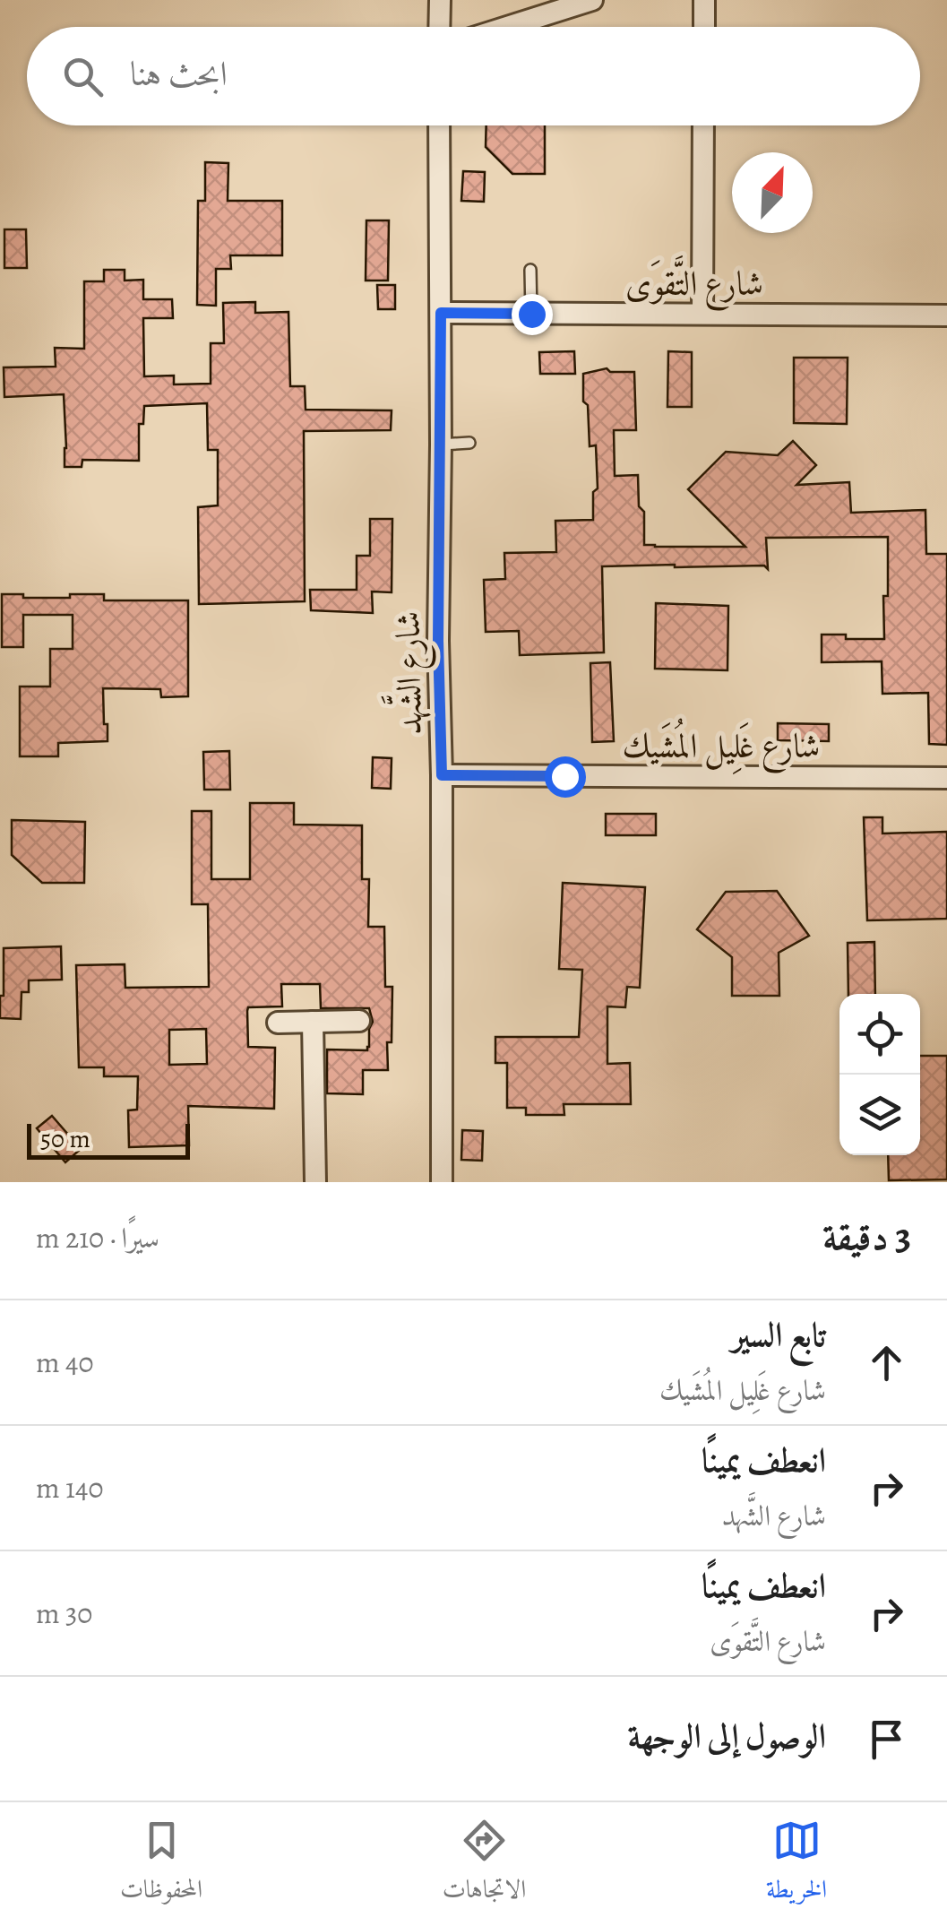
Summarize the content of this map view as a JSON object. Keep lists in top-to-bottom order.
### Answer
{
  "streets": {
    "street": ["شارع التَّقوَى", "شارع الشَّهد", "شارع غَلِيل المُشَيك"]
  },
  "crossings": [
    ["شارع التَّقوَى", "شارع الشَّهد"],
    ["شارع الشَّهد", "شارع غَلِيل المُشَيك"]
  ],
  "scale_bar": "50 m",
  "north": "top right",
  "page": {
    "search": "ابحث هنا",
    "scale": "50 m",
    "heading": ["3 دقيقة", "سيرًا · 210 m"],
    "list": [
      ["تابع السير", "شارع غَلِيل المُشَيك", "40 m"],
      ["انعطف يمينًا", "شارع الشَّهد", "140 m"],
      ["انعطف يمينًا", "شارع التَّقوَى", "30 m"],
      "الوصول إلى الوجهة"
    ],
    "nav": ["الخريطة", "الاتجاهات", "المحفوظات"]
  }
}
